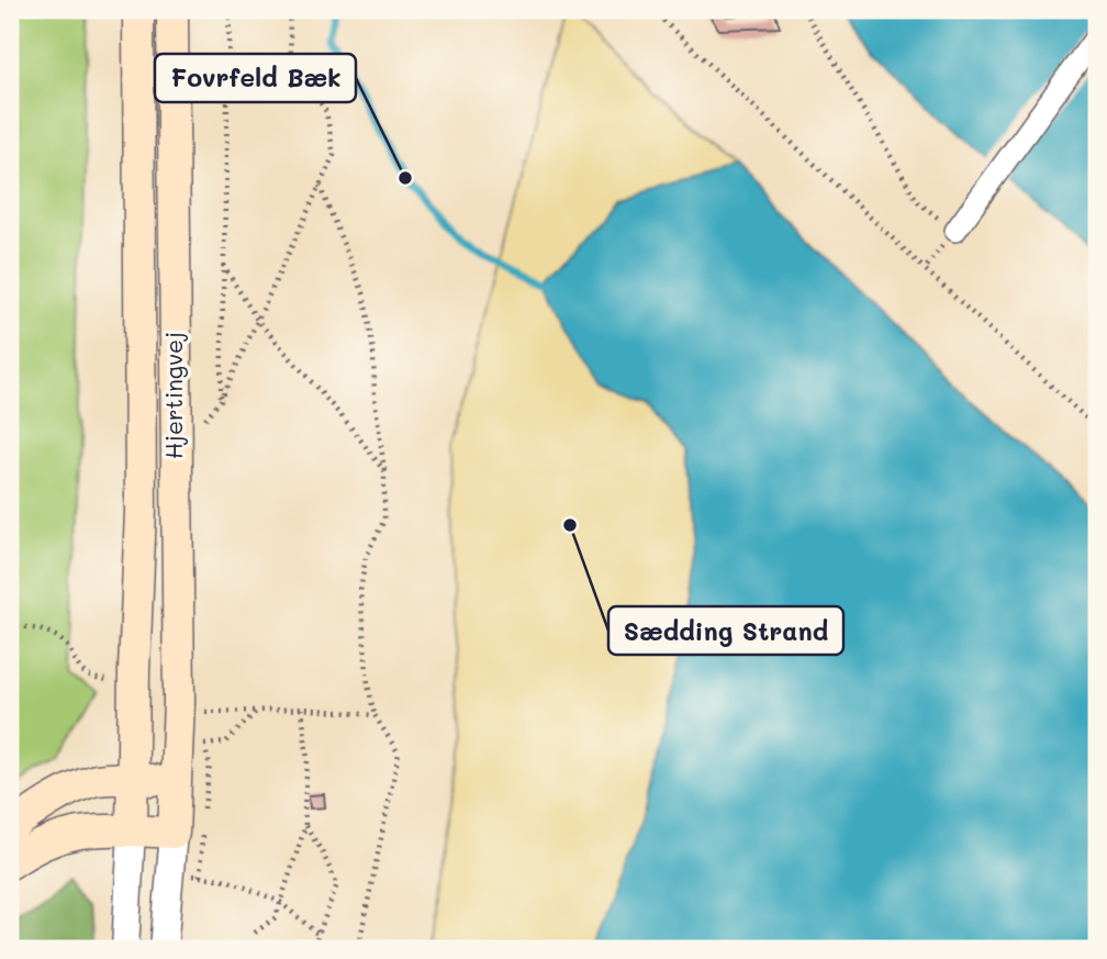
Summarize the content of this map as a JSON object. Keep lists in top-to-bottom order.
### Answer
{
  "streets": {
    "main road": ["Hjertingvej"]
  },
  "places": ["Fovrfeld Bæk", "Sædding Strand"]
}
